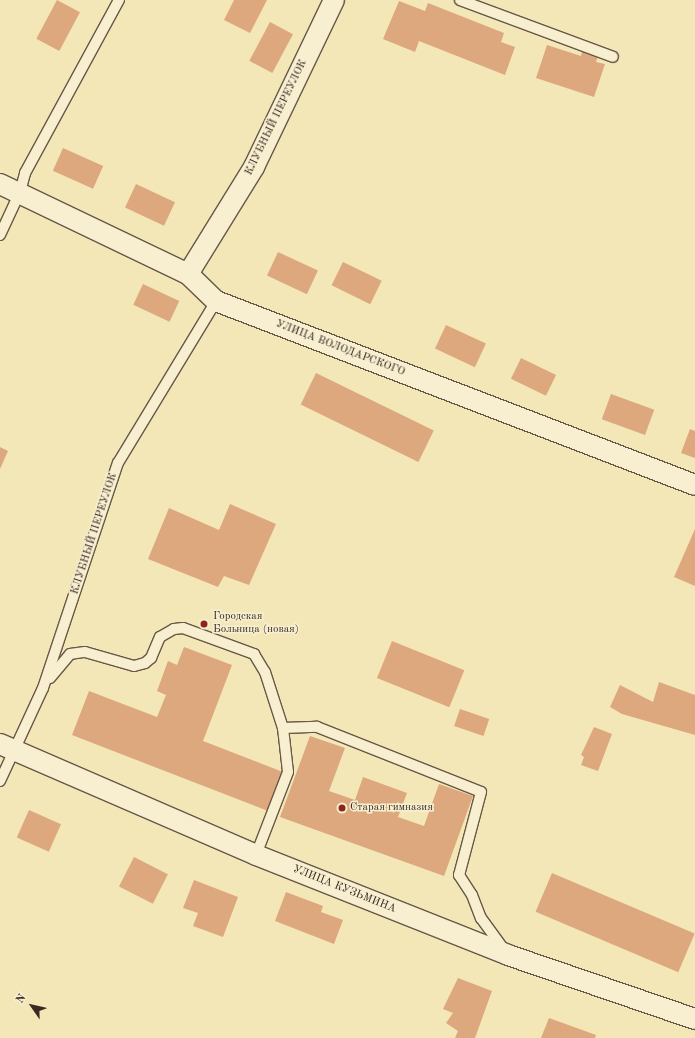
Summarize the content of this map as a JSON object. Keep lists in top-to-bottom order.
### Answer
{
  "streets": {
    "street": ["КЛУБНЫЙ ПЕРЕУЛОК", "УЛИЦА ВОЛОДАРСКОГО", "УЛИЦА КУЗЬМИНА"]
  },
  "crossings": [
    ["КЛУБНЫЙ ПЕРЕУЛОК", "УЛИЦА ВОЛОДАРСКОГО"],
    ["КЛУБНЫЙ ПЕРЕУЛОК", "УЛИЦА КУЗЬМИНА"]
  ],
  "places": ["Городская Больница (новая)", "Старая гимназия"],
  "north": "top left"
}
